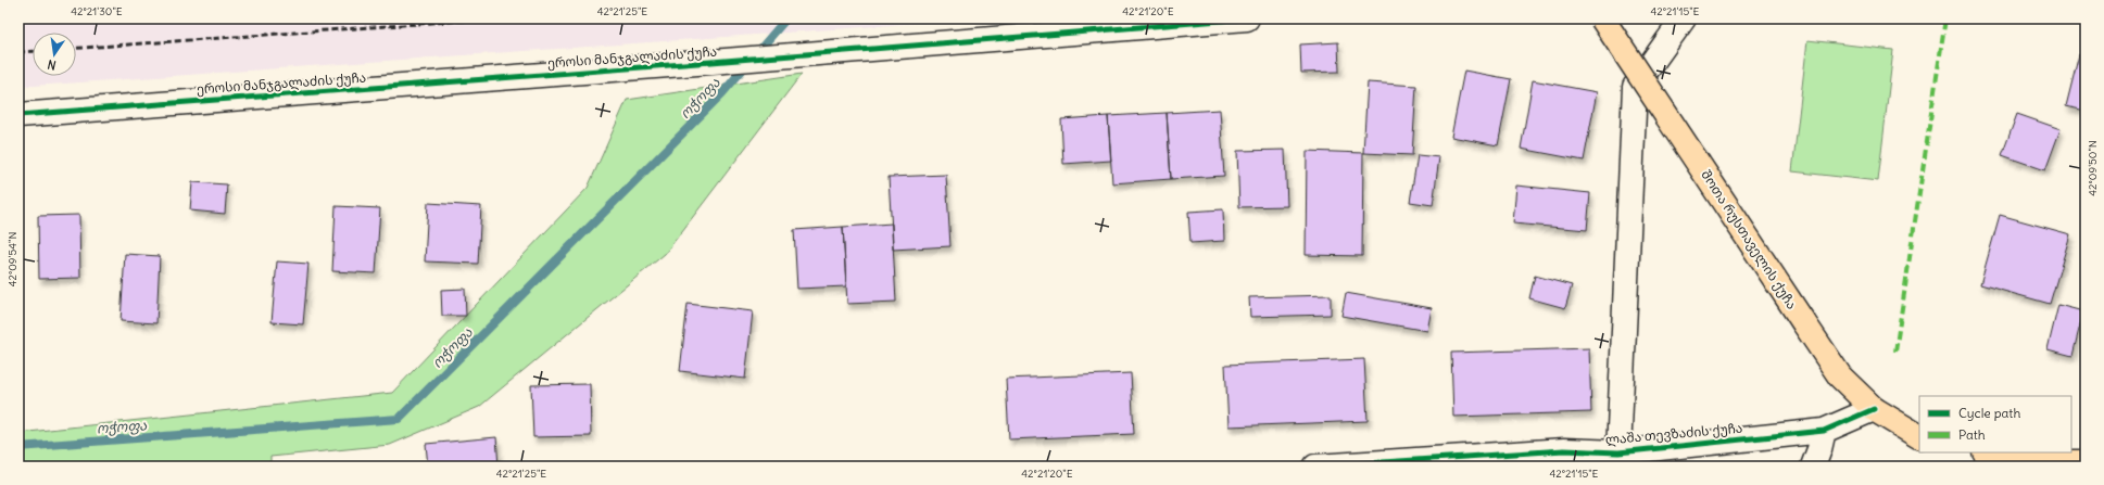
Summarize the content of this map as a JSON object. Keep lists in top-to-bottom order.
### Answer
{
  "streets": {
    "main road": ["შოთა რუსთაველის ქუჩა"],
    "street": ["ეროსი მანჯგალაძის ქუჩა", "ლაშა თევზაძის ქუჩა"]
  },
  "crossings": [
    ["შოთა რუსთაველის ქუჩა", "ლაშა თევზაძის ქუჩა"]
  ],
  "water": ["ოჭოფა"],
  "legend": ["Cycle path", "Path"],
  "north": "bottom",
  "coordinates": [
    "42°21'30\"E",
    "42°21'25\"E",
    "42°21'20\"E",
    "42°21'15\"E",
    "42°09'50\"N",
    "42°09'54\"N"
  ]
}
